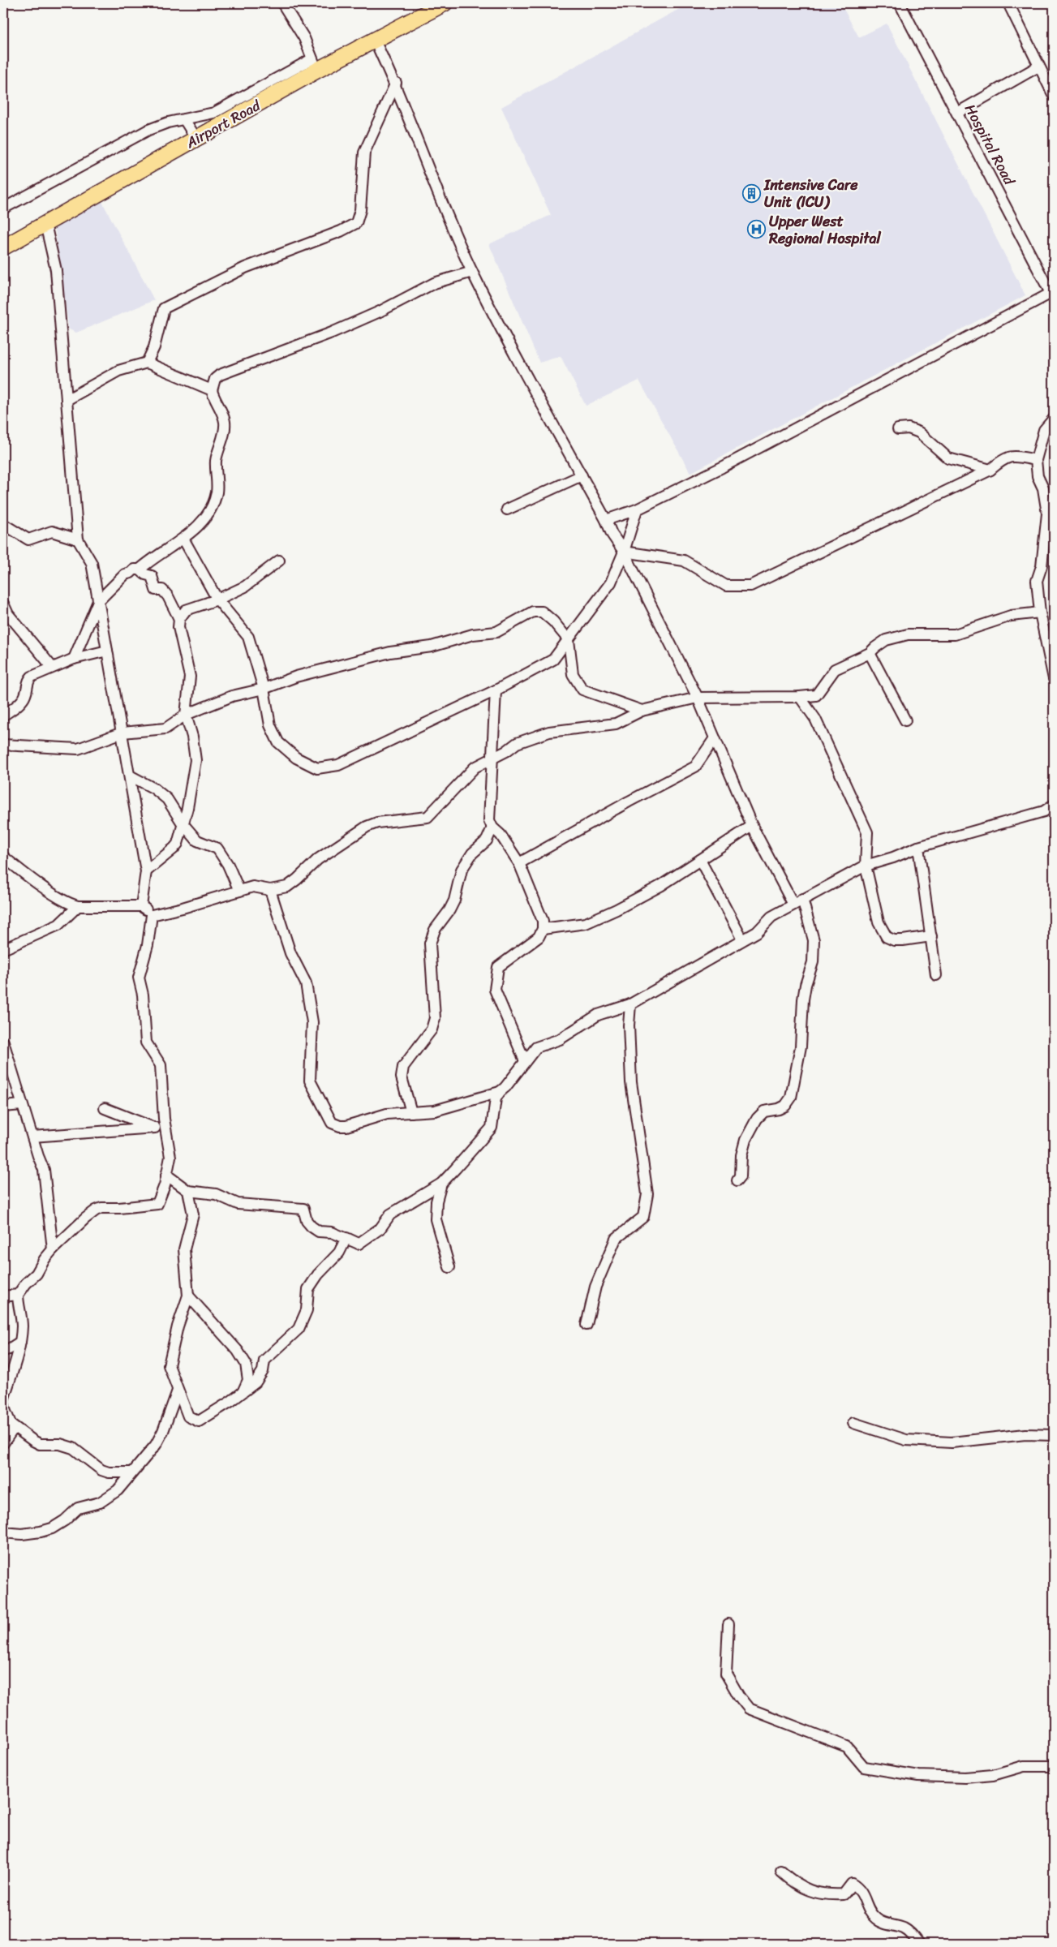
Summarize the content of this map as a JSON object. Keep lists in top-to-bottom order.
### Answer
{
  "streets": {
    "highway": ["Airport Road"],
    "street": ["Hospital Road"]
  },
  "places": {
    "building": ["Intensive Care Unit (ICU)"],
    "hospital": ["Upper West Regional Hospital"]
  }
}
